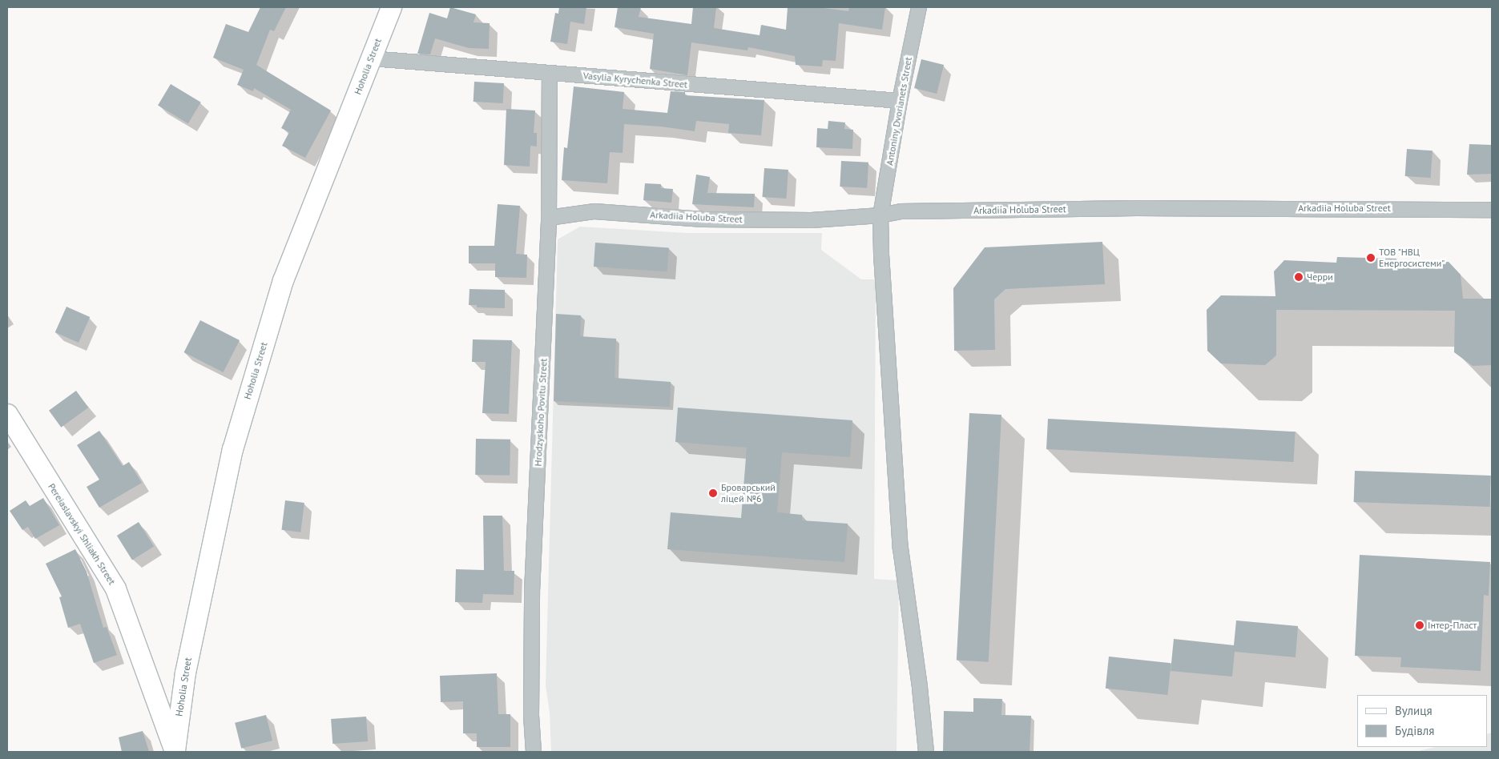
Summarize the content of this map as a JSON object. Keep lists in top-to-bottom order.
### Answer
{
  "streets": {
    "street": [
      "Hoholia Street",
      "Vasylia Kyrychenka Street",
      "Antoniny Dvorianets Street",
      "Arkadiia Holuba Street",
      "Hrodzyskoho Povitu Street",
      "Pereiaslavskyi Shliakh Street"
    ]
  },
  "crossings": [
    ["Hoholia Street", "Vasylia Kyrychenka Street"],
    ["Hoholia Street", "Pereiaslavskyi Shliakh Street"],
    ["Vasylia Kyrychenka Street", "Antoniny Dvorianets Street"],
    ["Vasylia Kyrychenka Street", "Hrodzyskoho Povitu Street"],
    ["Antoniny Dvorianets Street", "Arkadiia Holuba Street"],
    ["Arkadiia Holuba Street", "Hrodzyskoho Povitu Street"]
  ],
  "places": [
    "ТОВ \"НВЦ Енергосистеми\"",
    "Черри",
    "Броварський ліцей №6",
    "Інтер-Пласт"
  ],
  "legend": ["Вулиця", "Будівля"]
}
